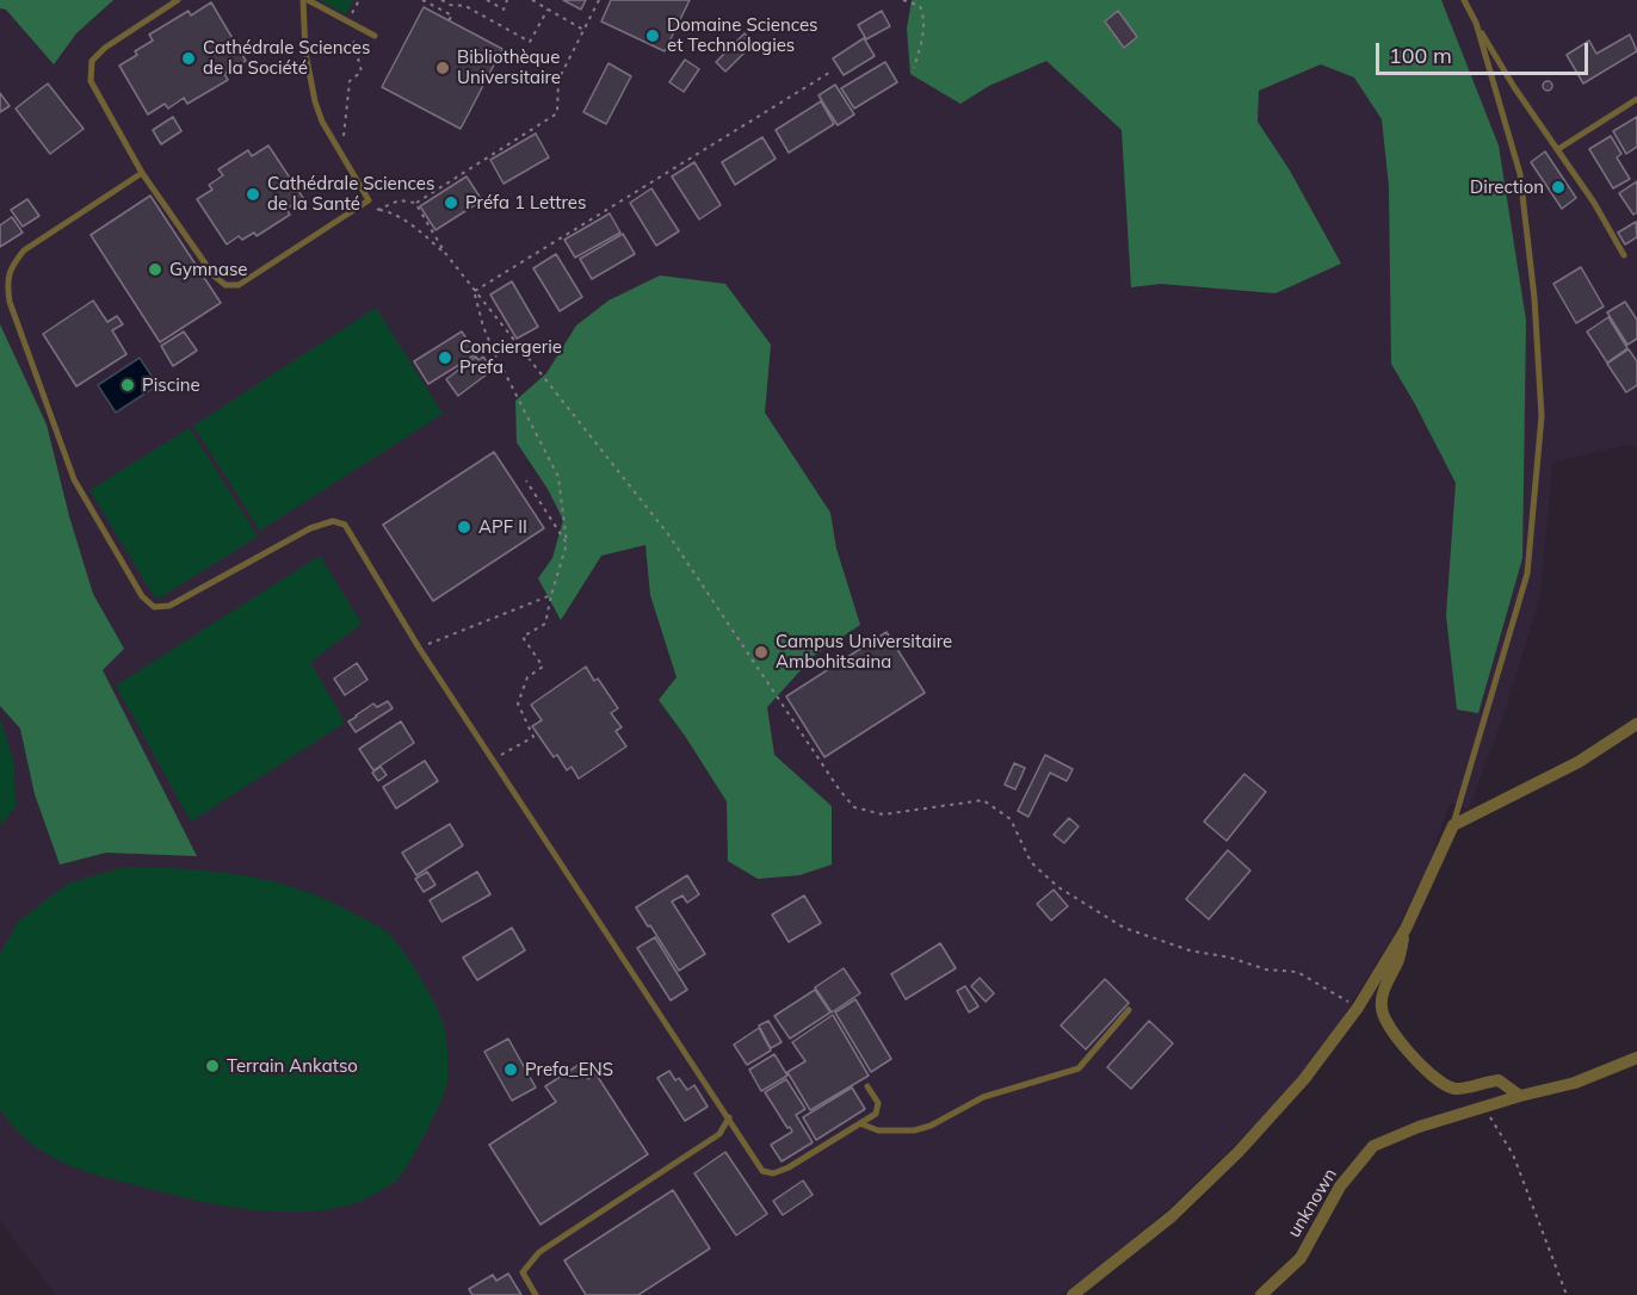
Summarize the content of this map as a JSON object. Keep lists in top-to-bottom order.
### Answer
{
  "streets": {
    "street": ["unknown"]
  },
  "places": [
    "Domaine Sciences et Technologies",
    "Cathédrale Sciences de la Société",
    "Bibliothèque Universitaire",
    "Direction",
    "Cathédrale Sciences de la Santé",
    "Préfa 1 Lettres",
    "Gymnase",
    "Conciergerie Prefa",
    "Piscine",
    "APF II",
    "Campus Universitaire Ambohitsaina",
    "Terrain Ankatso",
    "Prefa_ENS"
  ],
  "scale_bar": "100 m"
}
